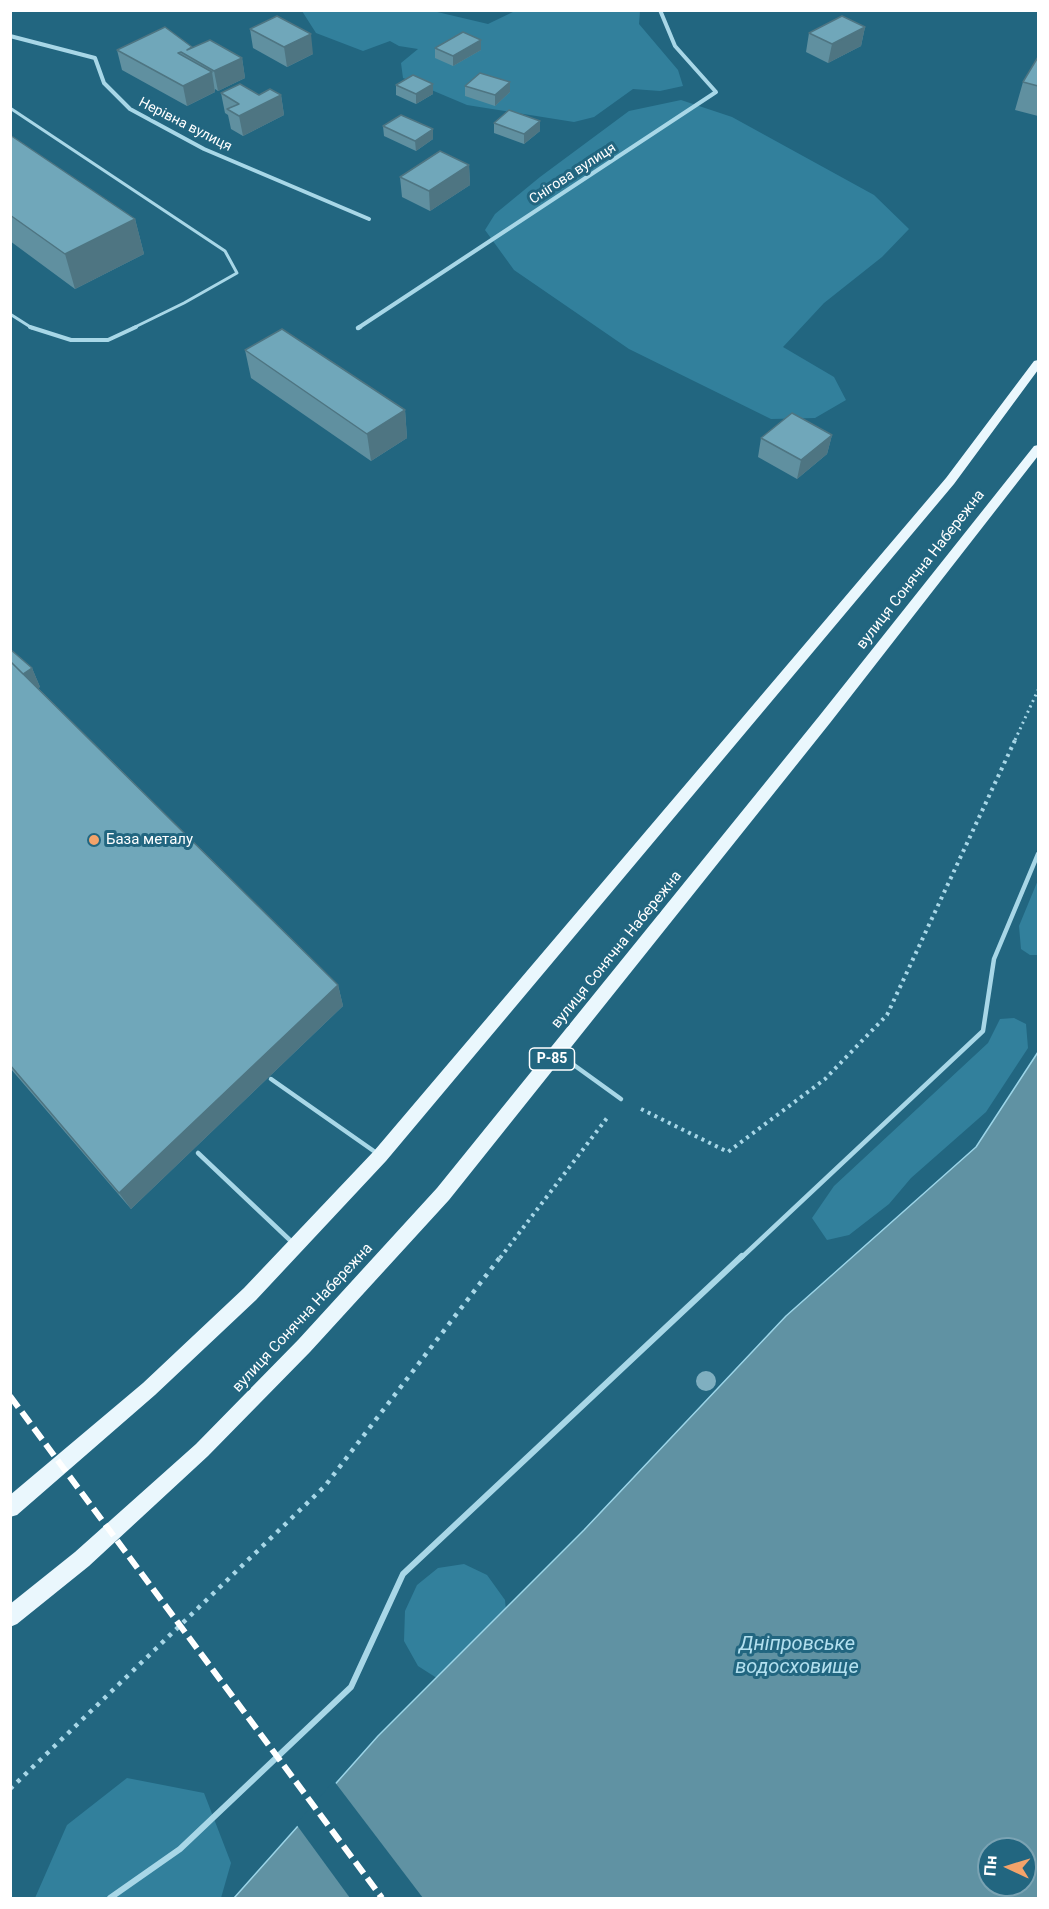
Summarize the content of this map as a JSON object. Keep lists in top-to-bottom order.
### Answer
{
  "streets": {
    "main road": ["вулиця Сонячна Набережна", "Р-85"],
    "street": ["Нерівна вулиця", "Снігова вулиця"]
  },
  "water": ["Дніпровське водосховище"],
  "places": ["База металу"],
  "north": "left"
}
